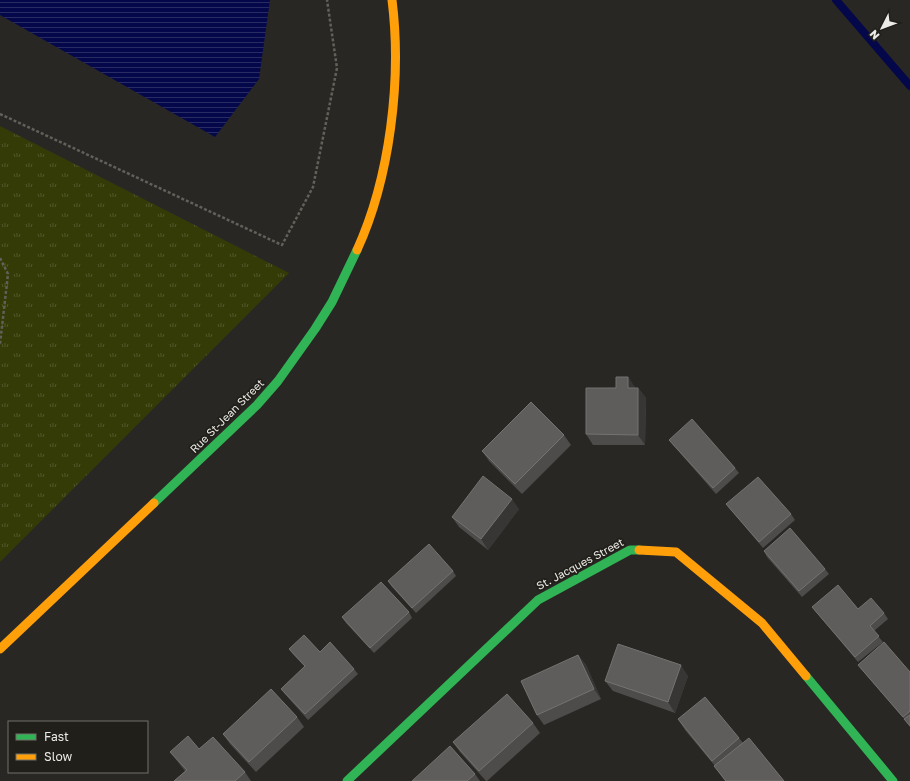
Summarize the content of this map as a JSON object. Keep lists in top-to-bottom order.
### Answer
{
  "streets": {
    "main road": ["Rue St-Jean Street", "St. Jacques Street"]
  },
  "legend": ["Fast", "Slow"],
  "north": "bottom left"
}
